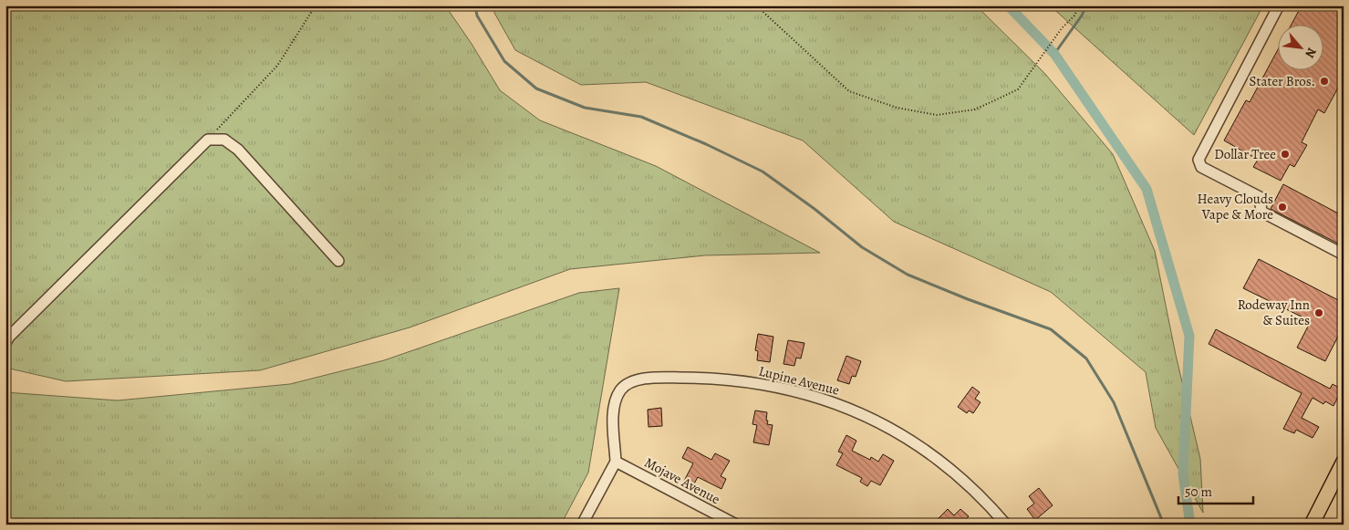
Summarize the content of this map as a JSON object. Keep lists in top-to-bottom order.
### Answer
{
  "streets": {
    "street": ["Lupine Avenue", "Mojave Avenue"]
  },
  "crossings": [
    ["Lupine Avenue", "Mojave Avenue"]
  ],
  "places": [
    "Stater Bros.",
    "Dollar Tree",
    "Heavy Clouds Vape & More",
    "Rodeway Inn & Suites"
  ],
  "scale_bar": "50 m",
  "north": "bottom right"
}
